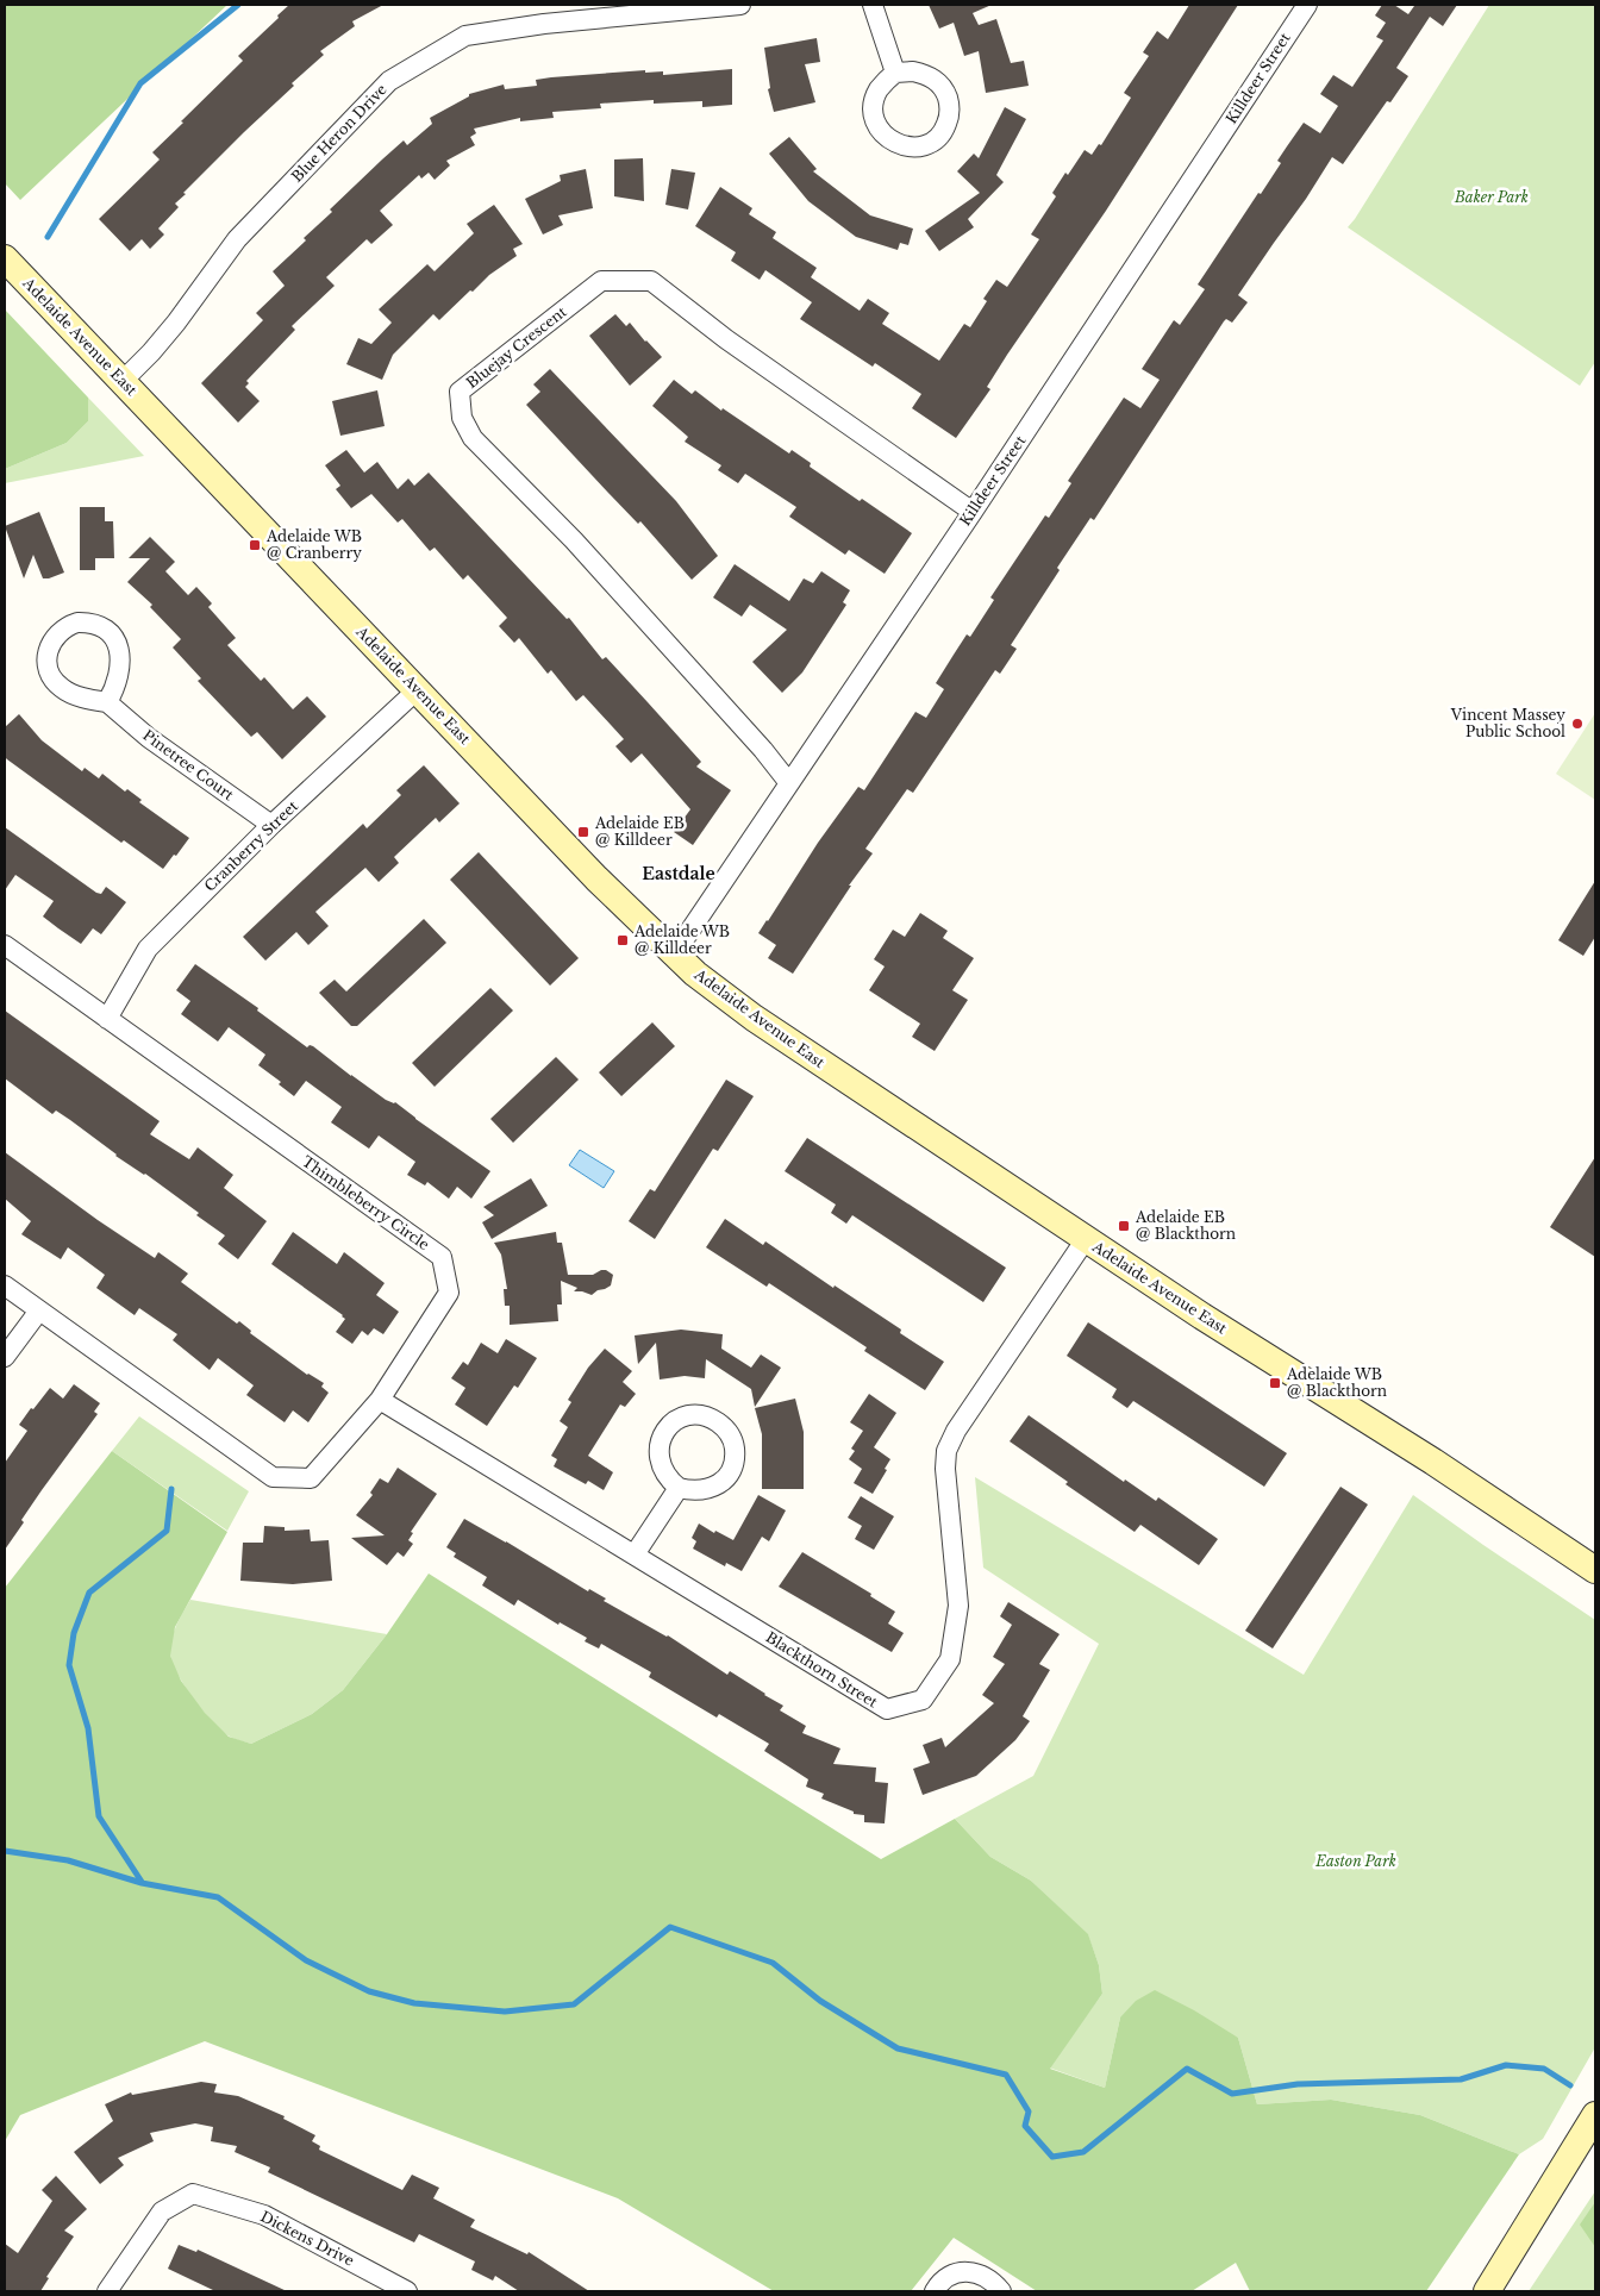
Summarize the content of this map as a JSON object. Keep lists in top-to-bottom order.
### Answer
{
  "streets": {
    "main road": ["Adelaide Avenue East"],
    "street": [
      "Killdeer Street",
      "Blue Heron Drive",
      "Bluejay Crescent",
      "Pinetree Court",
      "Cranberry Street",
      "Thimbleberry Circle",
      "Blackthorn Street",
      "Dickens Drive"
    ]
  },
  "crossings": [
    ["Killdeer Street", "Adelaide Avenue East"],
    ["Killdeer Street", "Bluejay Crescent"],
    ["Blue Heron Drive", "Adelaide Avenue East"],
    ["Adelaide Avenue East", "Cranberry Street"],
    ["Adelaide Avenue East", "Blackthorn Street"],
    ["Pinetree Court", "Cranberry Street"],
    ["Cranberry Street", "Thimbleberry Circle"],
    ["Thimbleberry Circle", "Blackthorn Street"]
  ],
  "districts": ["Eastdale"],
  "parks": ["Baker Park", "Easton Park"],
  "places": {
    "transit": [
      "Adelaide WB @ Cranberry",
      "Adelaide EB @ Killdeer",
      "Adelaide WB @ Killdeer",
      "Adelaide EB @ Blackthorn",
      "Adelaide WB @ Blackthorn"
    ],
    "other": ["Vincent Massey Public School"]
  }
}
